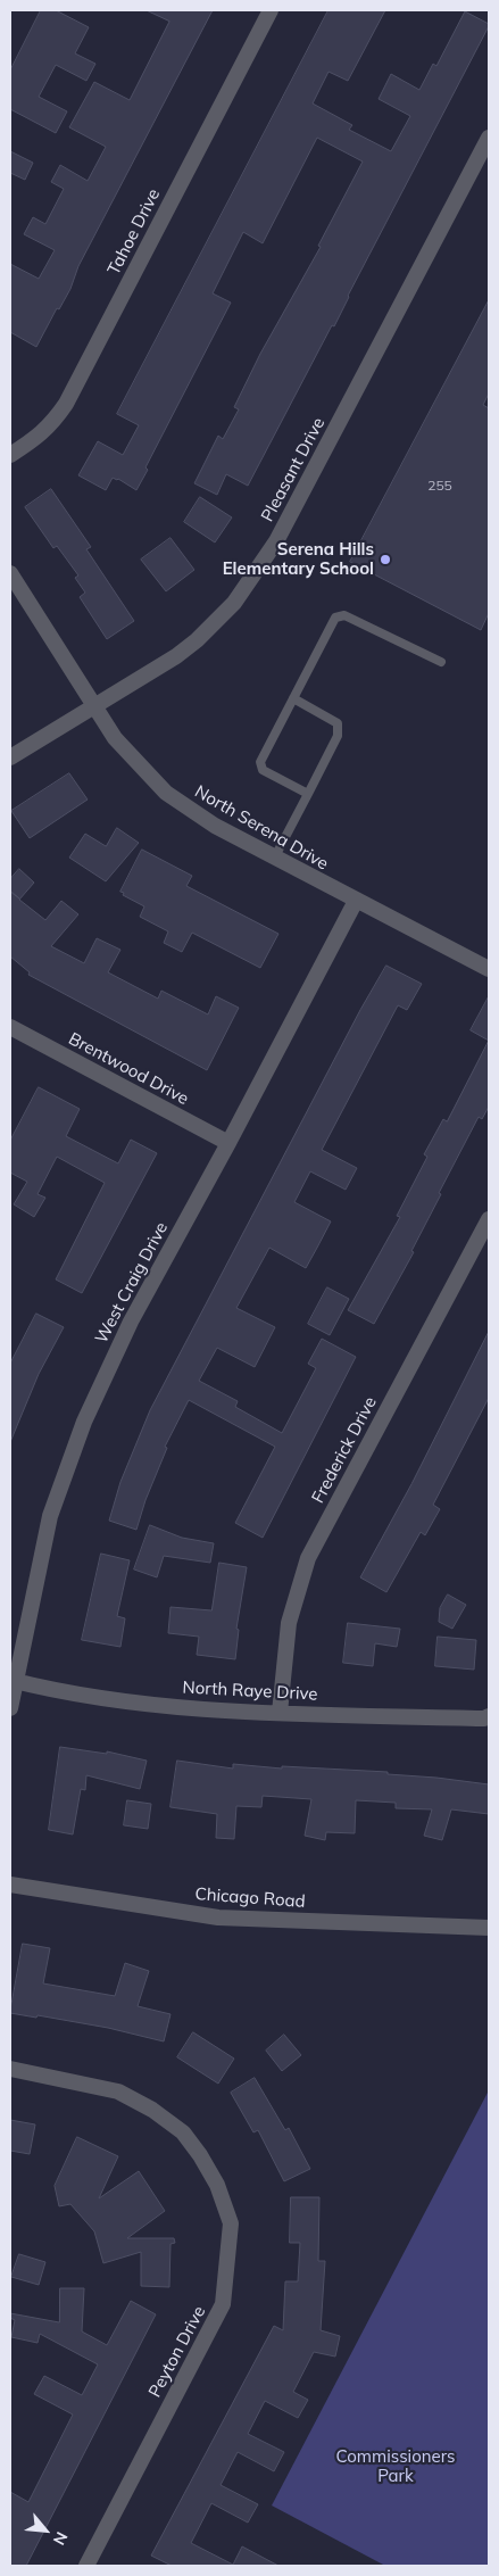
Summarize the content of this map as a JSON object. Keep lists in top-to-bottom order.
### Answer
{
  "streets": {
    "street": [
      "Tahoe Drive",
      "Pleasant Drive",
      "North Serena Drive",
      "Brentwood Drive",
      "West Craig Drive",
      "Frederick Drive",
      "North Raye Drive",
      "Chicago Road",
      "Peyton Drive"
    ]
  },
  "crossings": [
    ["Pleasant Drive", "North Serena Drive"],
    ["North Serena Drive", "West Craig Drive"],
    ["Brentwood Drive", "West Craig Drive"],
    ["West Craig Drive", "North Raye Drive"],
    ["Frederick Drive", "North Raye Drive"]
  ],
  "parks": ["Commissioners Park"],
  "places": ["Serena Hills Elementary School"],
  "house_numbers": ["255"],
  "north": "bottom right"
}
